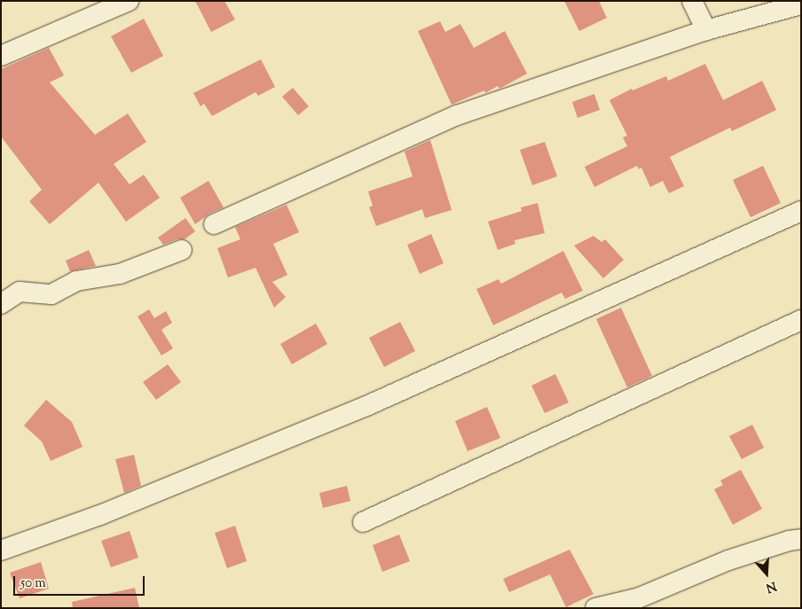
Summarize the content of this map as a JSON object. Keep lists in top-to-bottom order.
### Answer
{
  "scale_bar": "50 m",
  "north": "bottom"
}
